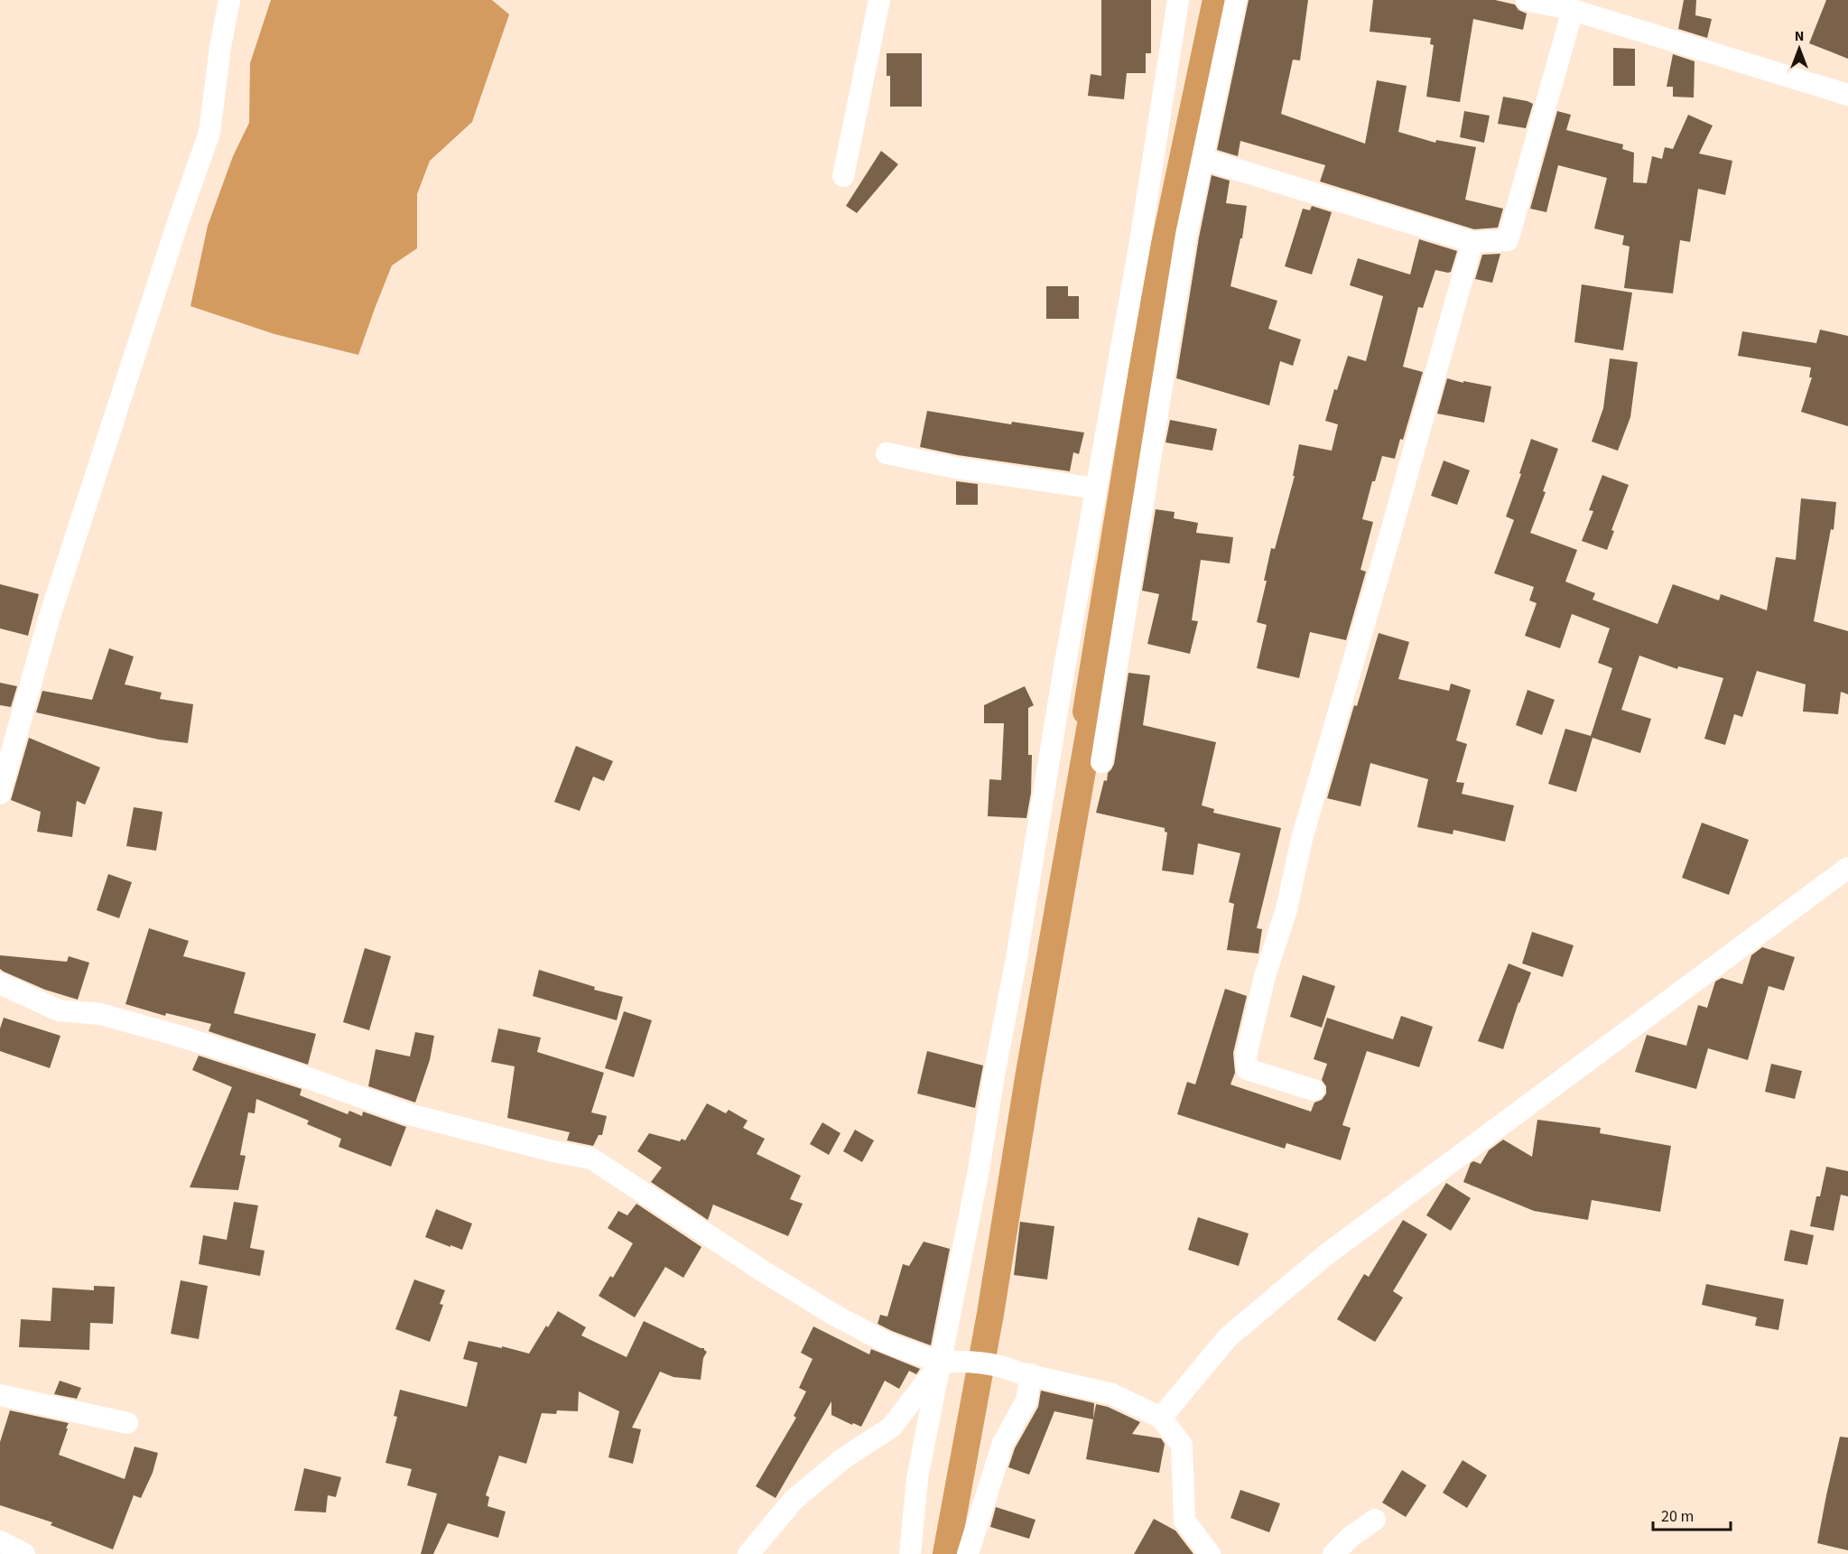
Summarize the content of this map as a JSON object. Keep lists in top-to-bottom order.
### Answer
{
  "scale_bar": "20 m",
  "north": "top"
}
